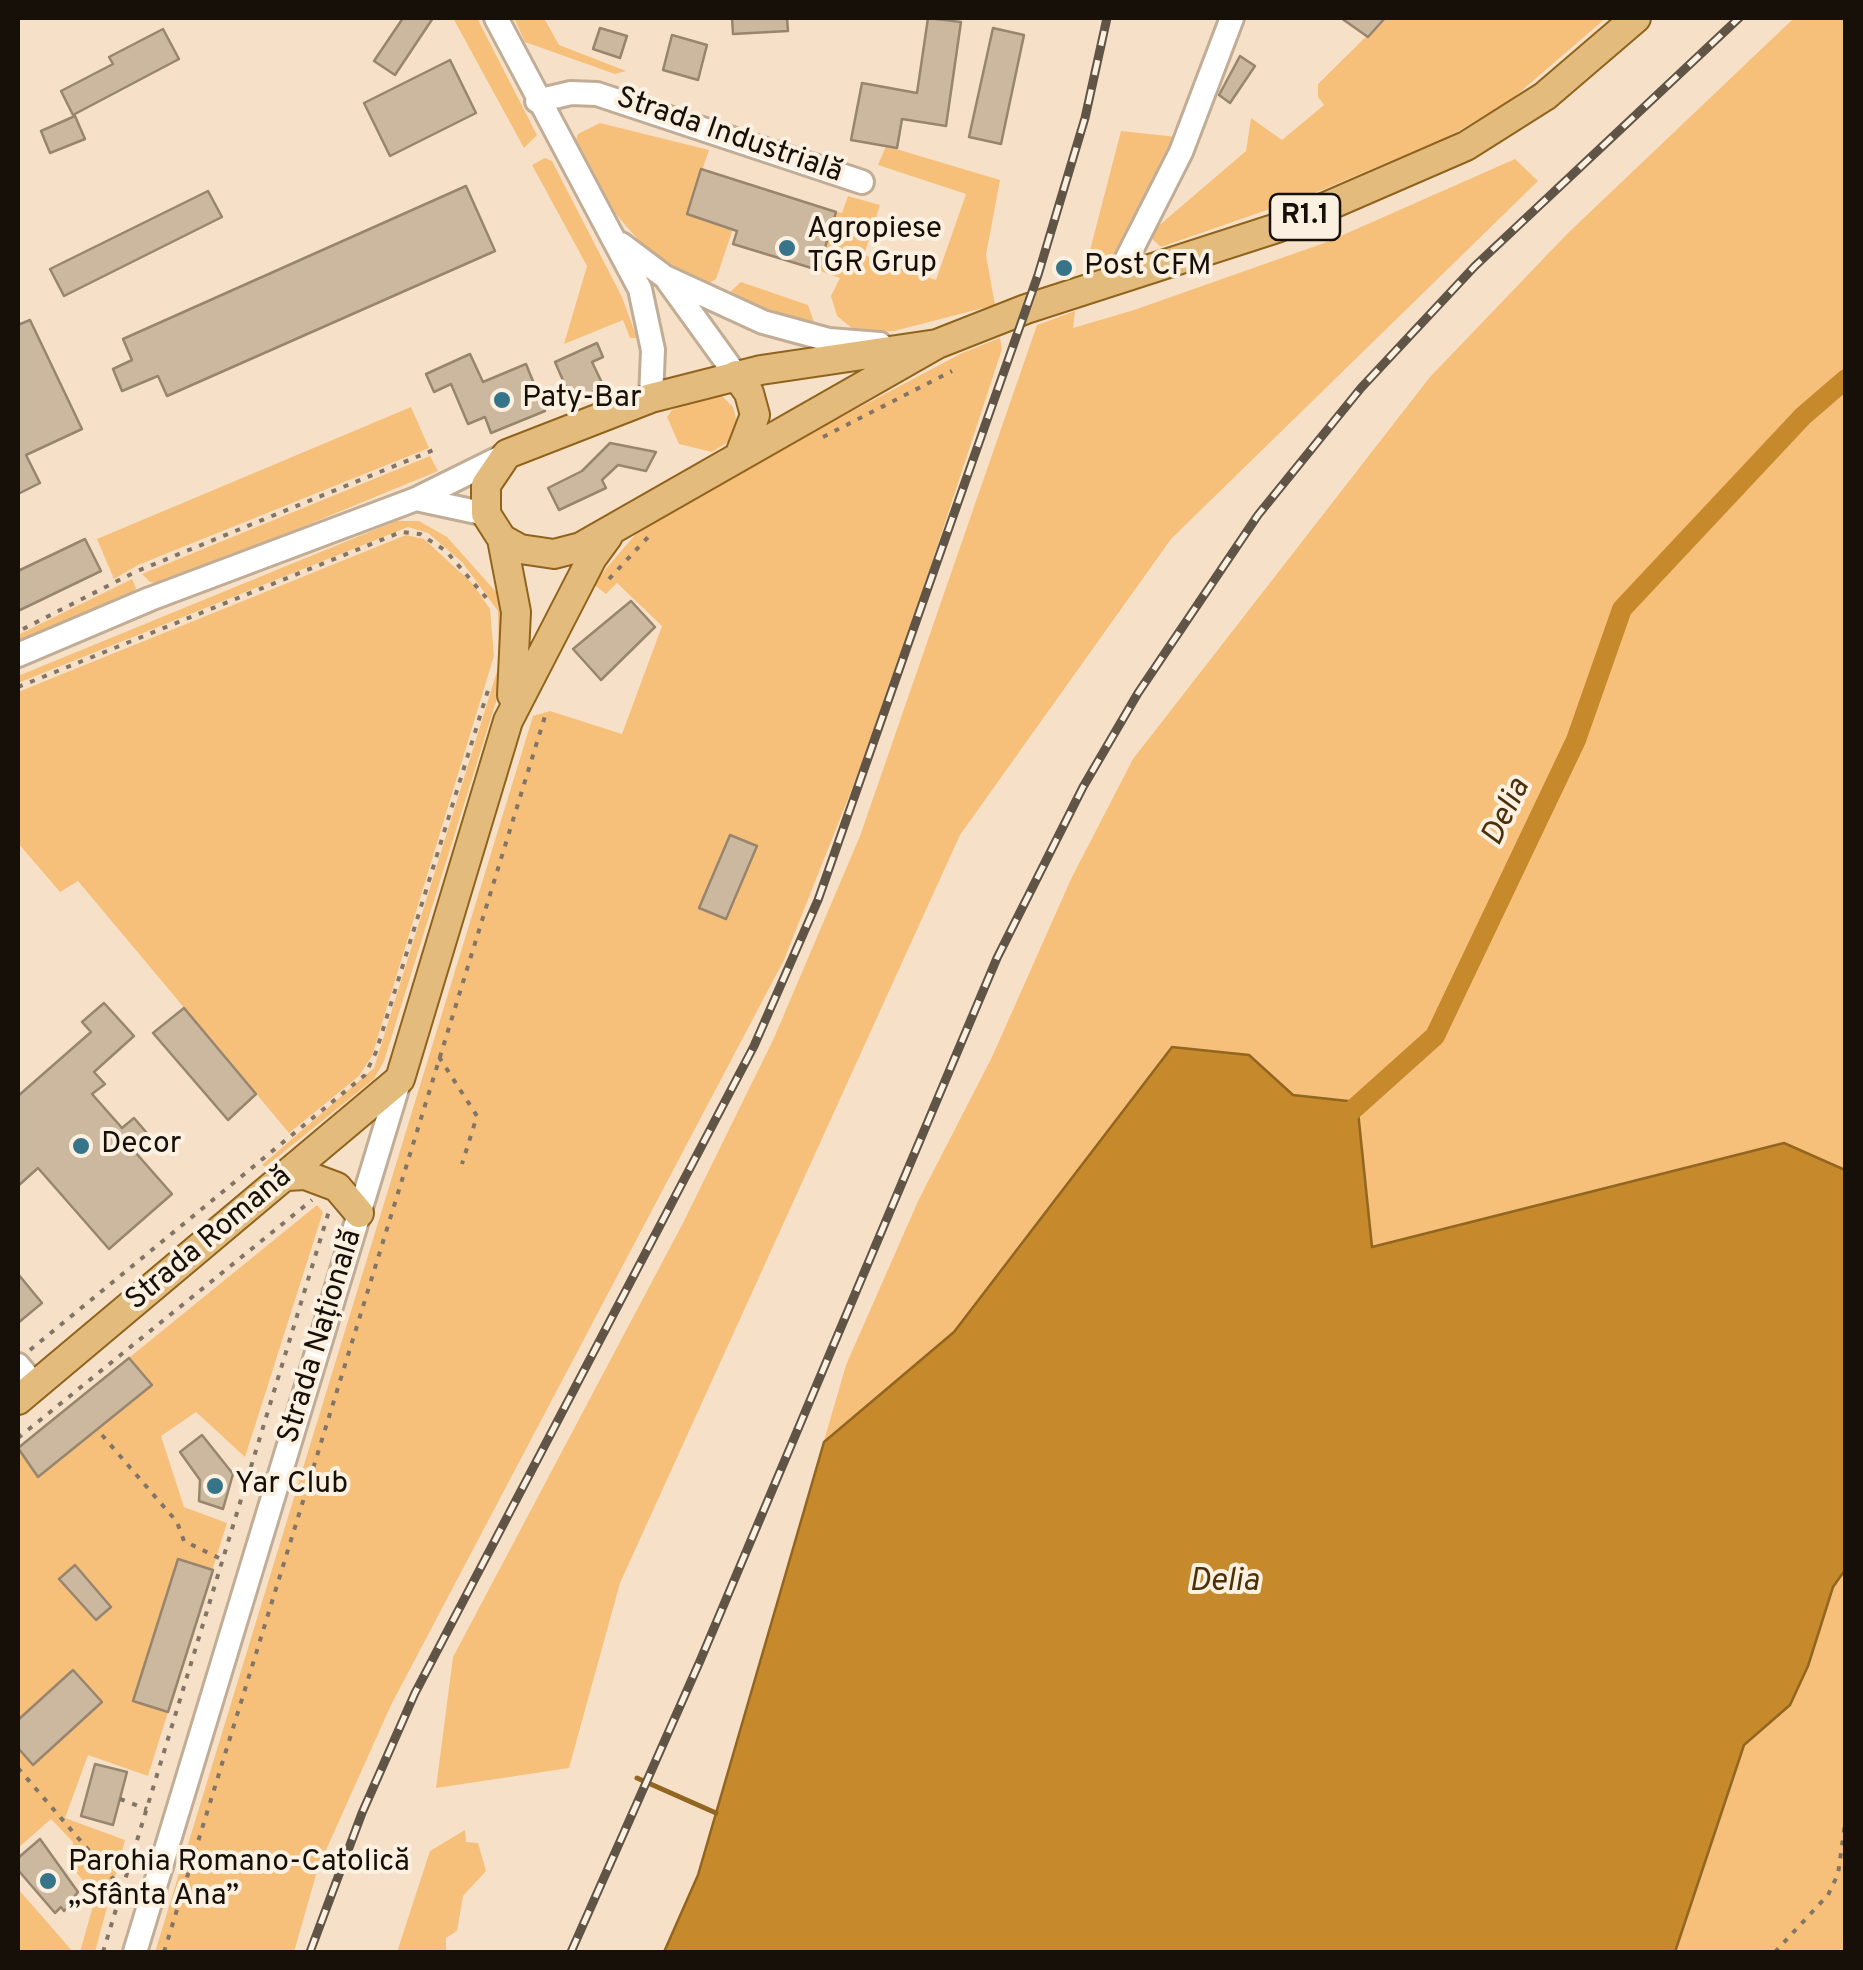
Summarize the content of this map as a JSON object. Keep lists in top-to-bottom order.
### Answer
{
  "streets": {
    "main road": ["R1.1", "Strada Romană", "Strada Națională"],
    "street": ["Strada Industrială"]
  },
  "crossings": [
    ["Strada Romană", "Strada Națională"]
  ],
  "water": ["Delia"],
  "places": [
    "Agropiese TGR Grup",
    "Post CFM",
    "Paty-Bar",
    "Decor",
    "Yar Club",
    "Parohia Romano-Catolică „Sfânta Ana”"
  ]
}
